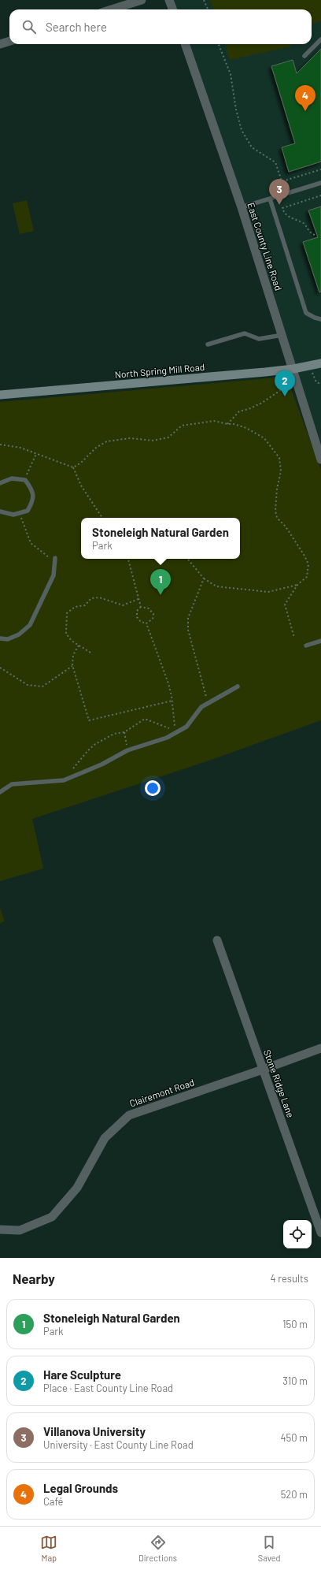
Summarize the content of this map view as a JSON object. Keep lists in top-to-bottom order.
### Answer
{
  "streets": {
    "main road": ["North Spring Mill Road"],
    "street": ["East County Line Road", "Stone Ridge Lane", "Clairemont Road"]
  },
  "crossings": [
    ["East County Line Road", "North Spring Mill Road"],
    ["Stone Ridge Lane", "Clairemont Road"]
  ],
  "page": {
    "search": "Search here",
    "pins": [
      "4",
      "3",
      "2",
      "1"
    ],
    "popup": ["Stoneleigh Natural Garden", "Park"],
    "heading": ["Nearby", "4 results"],
    "list": [
      {
        "mark": "1",
        "name": "Stoneleigh Natural Garden",
        "note": "Park",
        "value": "150 m"
      },
      {
        "mark": "2",
        "name": "Hare Sculpture",
        "note": "Place · East County Line Road",
        "value": "310 m"
      },
      {
        "mark": "3",
        "name": "Villanova University",
        "note": "University · East County Line Road",
        "value": "450 m"
      },
      {
        "mark": "4",
        "name": "Legal Grounds",
        "note": "Café",
        "value": "520 m"
      }
    ],
    "nav": ["Map", "Directions", "Saved"]
  }
}
